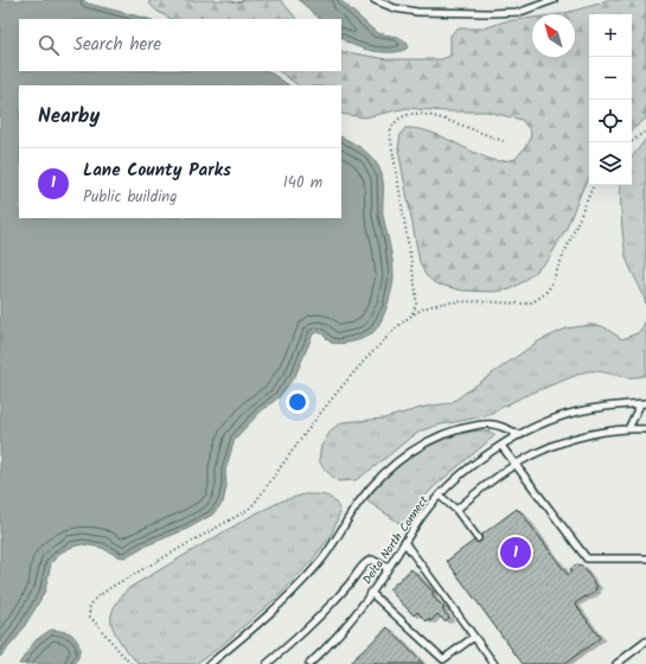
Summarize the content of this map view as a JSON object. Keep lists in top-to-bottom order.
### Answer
{
  "streets": {
    "lane": ["Delta North Connect"]
  },
  "north": "top left",
  "page": {
    "map_buttons": ["+", "−"],
    "search": "Search here",
    "heading": "Nearby",
    "list": [
      {
        "mark": "1",
        "name": "Lane County Parks",
        "note": "Public building",
        "value": "140 m"
      }
    ],
    "pins": "1"
  }
}
